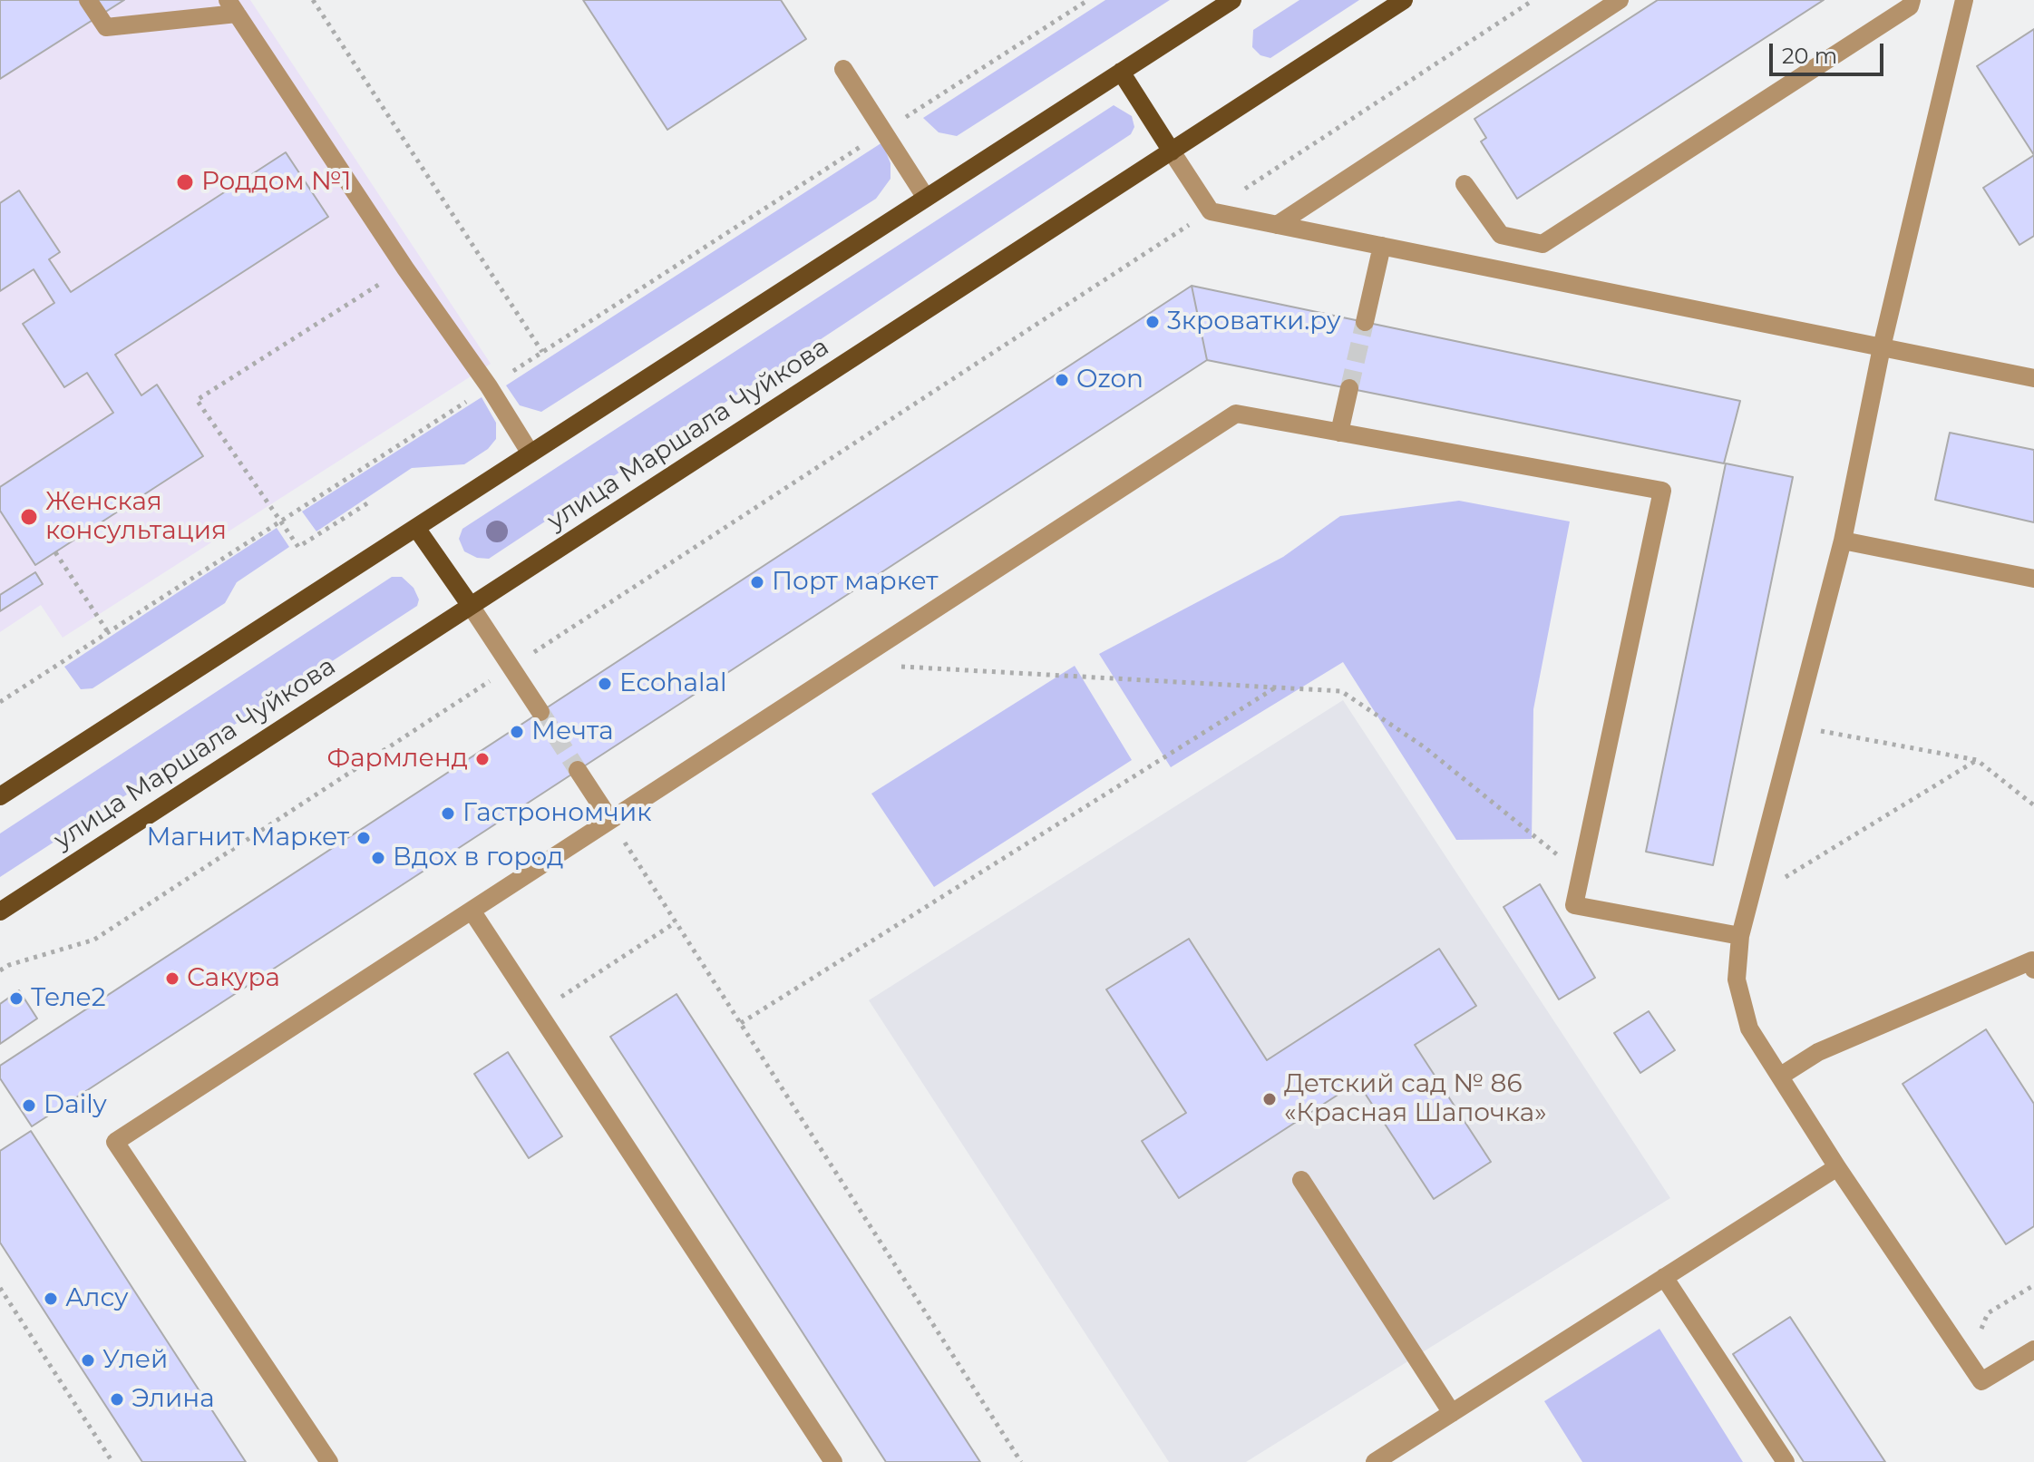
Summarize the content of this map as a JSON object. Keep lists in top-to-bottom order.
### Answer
{
  "streets": {
    "main road": ["улица Маршала Чуйкова"]
  },
  "places": [
    "Роддом №1",
    "3кроватки.ру",
    "Ozon",
    "Женская консультация",
    "Порт маркет",
    "Ecohalal",
    "Мечта",
    "Фармленд",
    "Гастрономчик",
    "Магнит Маркет",
    "Вдох в город",
    "Сакура",
    "Теле2",
    "Детский сад № 86 «Красная Шапочка»",
    "Daily",
    "Алсу",
    "Улей",
    "Элина"
  ],
  "scale_bar": "20 m"
}
